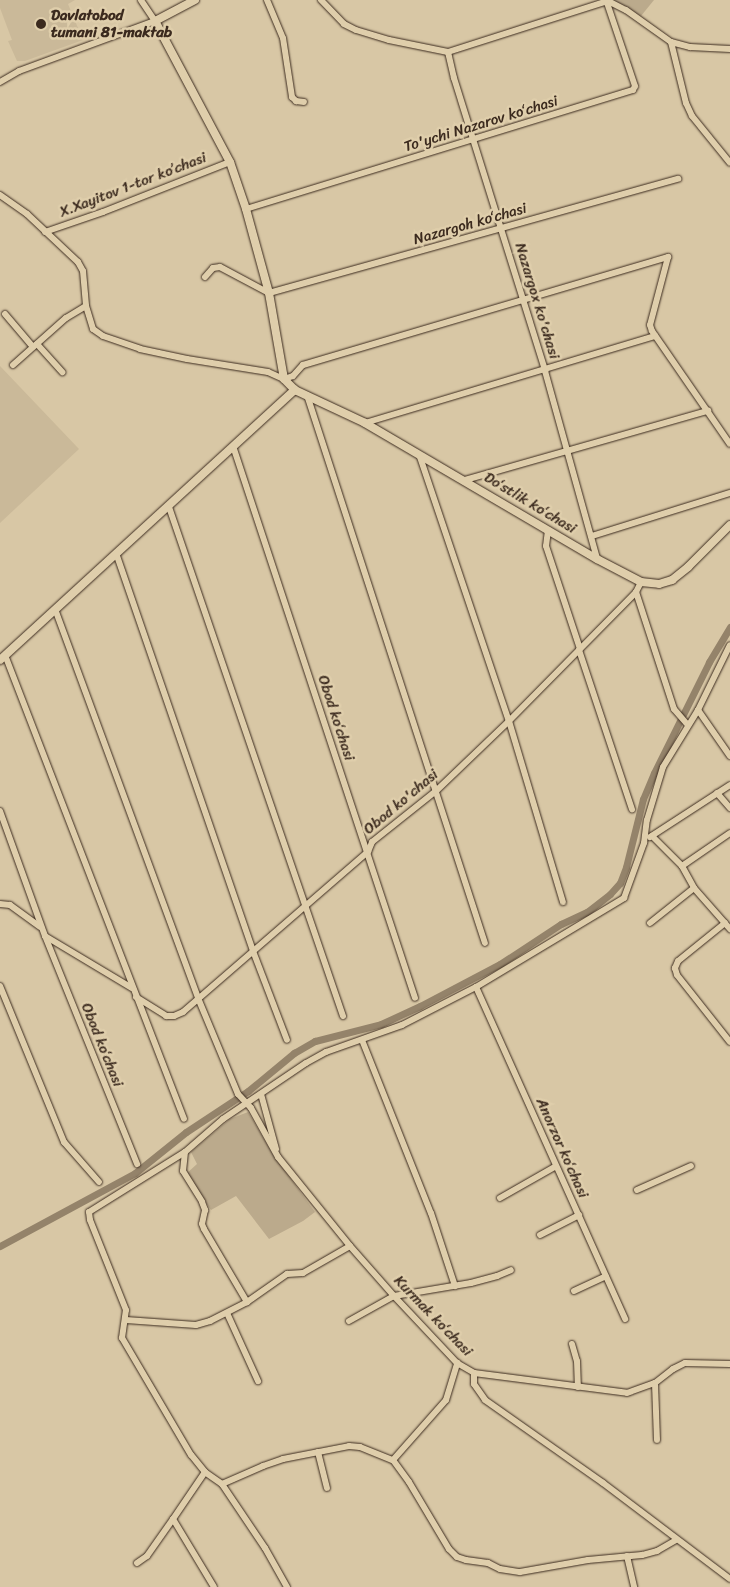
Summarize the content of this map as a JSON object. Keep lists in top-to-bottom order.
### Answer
{
  "streets": {
    "street": [
      "To'ychi Nazarov koʻchasi",
      "X.Xayitov 1-tor koʼchasi",
      "Nazargoh koʻchasi",
      "Nazargox ko'chasi",
      "Doʻstlik koʻchasi",
      "Obod koʻchasi",
      "Obod ko'chasi",
      "Anorzor koʻchasi",
      "Kurmak koʻchasi"
    ]
  },
  "crossings": [
    ["To'ychi Nazarov koʻchasi", "Nazargox ko'chasi"],
    ["Nazargoh koʻchasi", "Nazargox ko'chasi"],
    ["Nazargox ko'chasi", "Doʻstlik koʻchasi"],
    ["Doʻstlik koʻchasi", "Obod ko'chasi"],
    ["Obod koʻchasi", "Obod ko'chasi"]
  ],
  "places": ["Davlatobod tumani 81-maktab"]
}
